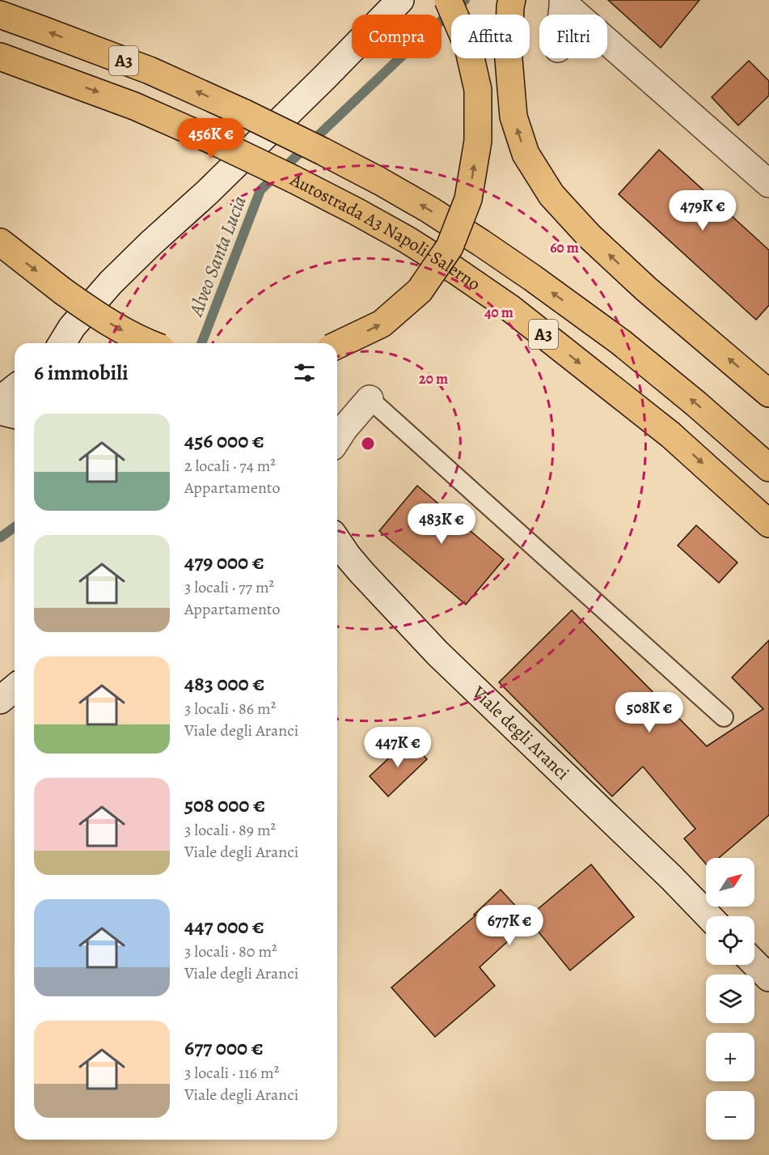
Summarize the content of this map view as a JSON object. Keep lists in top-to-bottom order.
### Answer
{
  "streets": {
    "highway": ["A3", "Autostrada A3 Napoli-Salerno"],
    "main road": ["Viale degli Aranci"]
  },
  "water": ["Alveo Santa Lucia"],
  "north": "top right",
  "page": {
    "chip": ["Compra", "Affitta", "Filtri"],
    "price": [
      "456K €",
      "479K €",
      "483K €",
      "508K €",
      "447K €",
      "677K €"
    ],
    "heading": "6 immobili",
    "list": [
      {
        "name": "456 000 €",
        "note": "2 locali · 74 m² · Appartamento"
      },
      {
        "name": "479 000 €",
        "note": "3 locali · 77 m² · Appartamento"
      },
      {
        "name": "483 000 €",
        "note": "3 locali · 86 m² · Viale degli Aranci"
      },
      {
        "name": "508 000 €",
        "note": "3 locali · 89 m² · Viale degli Aranci"
      },
      {
        "name": "447 000 €",
        "note": "3 locali · 80 m² · Viale degli Aranci"
      },
      {
        "name": "677 000 €",
        "note": "3 locali · 116 m² · Viale degli Aranci"
      }
    ],
    "map_buttons": ["+", "−"]
  },
  "rings": ["60 m", "40 m", "20 m"]
}
